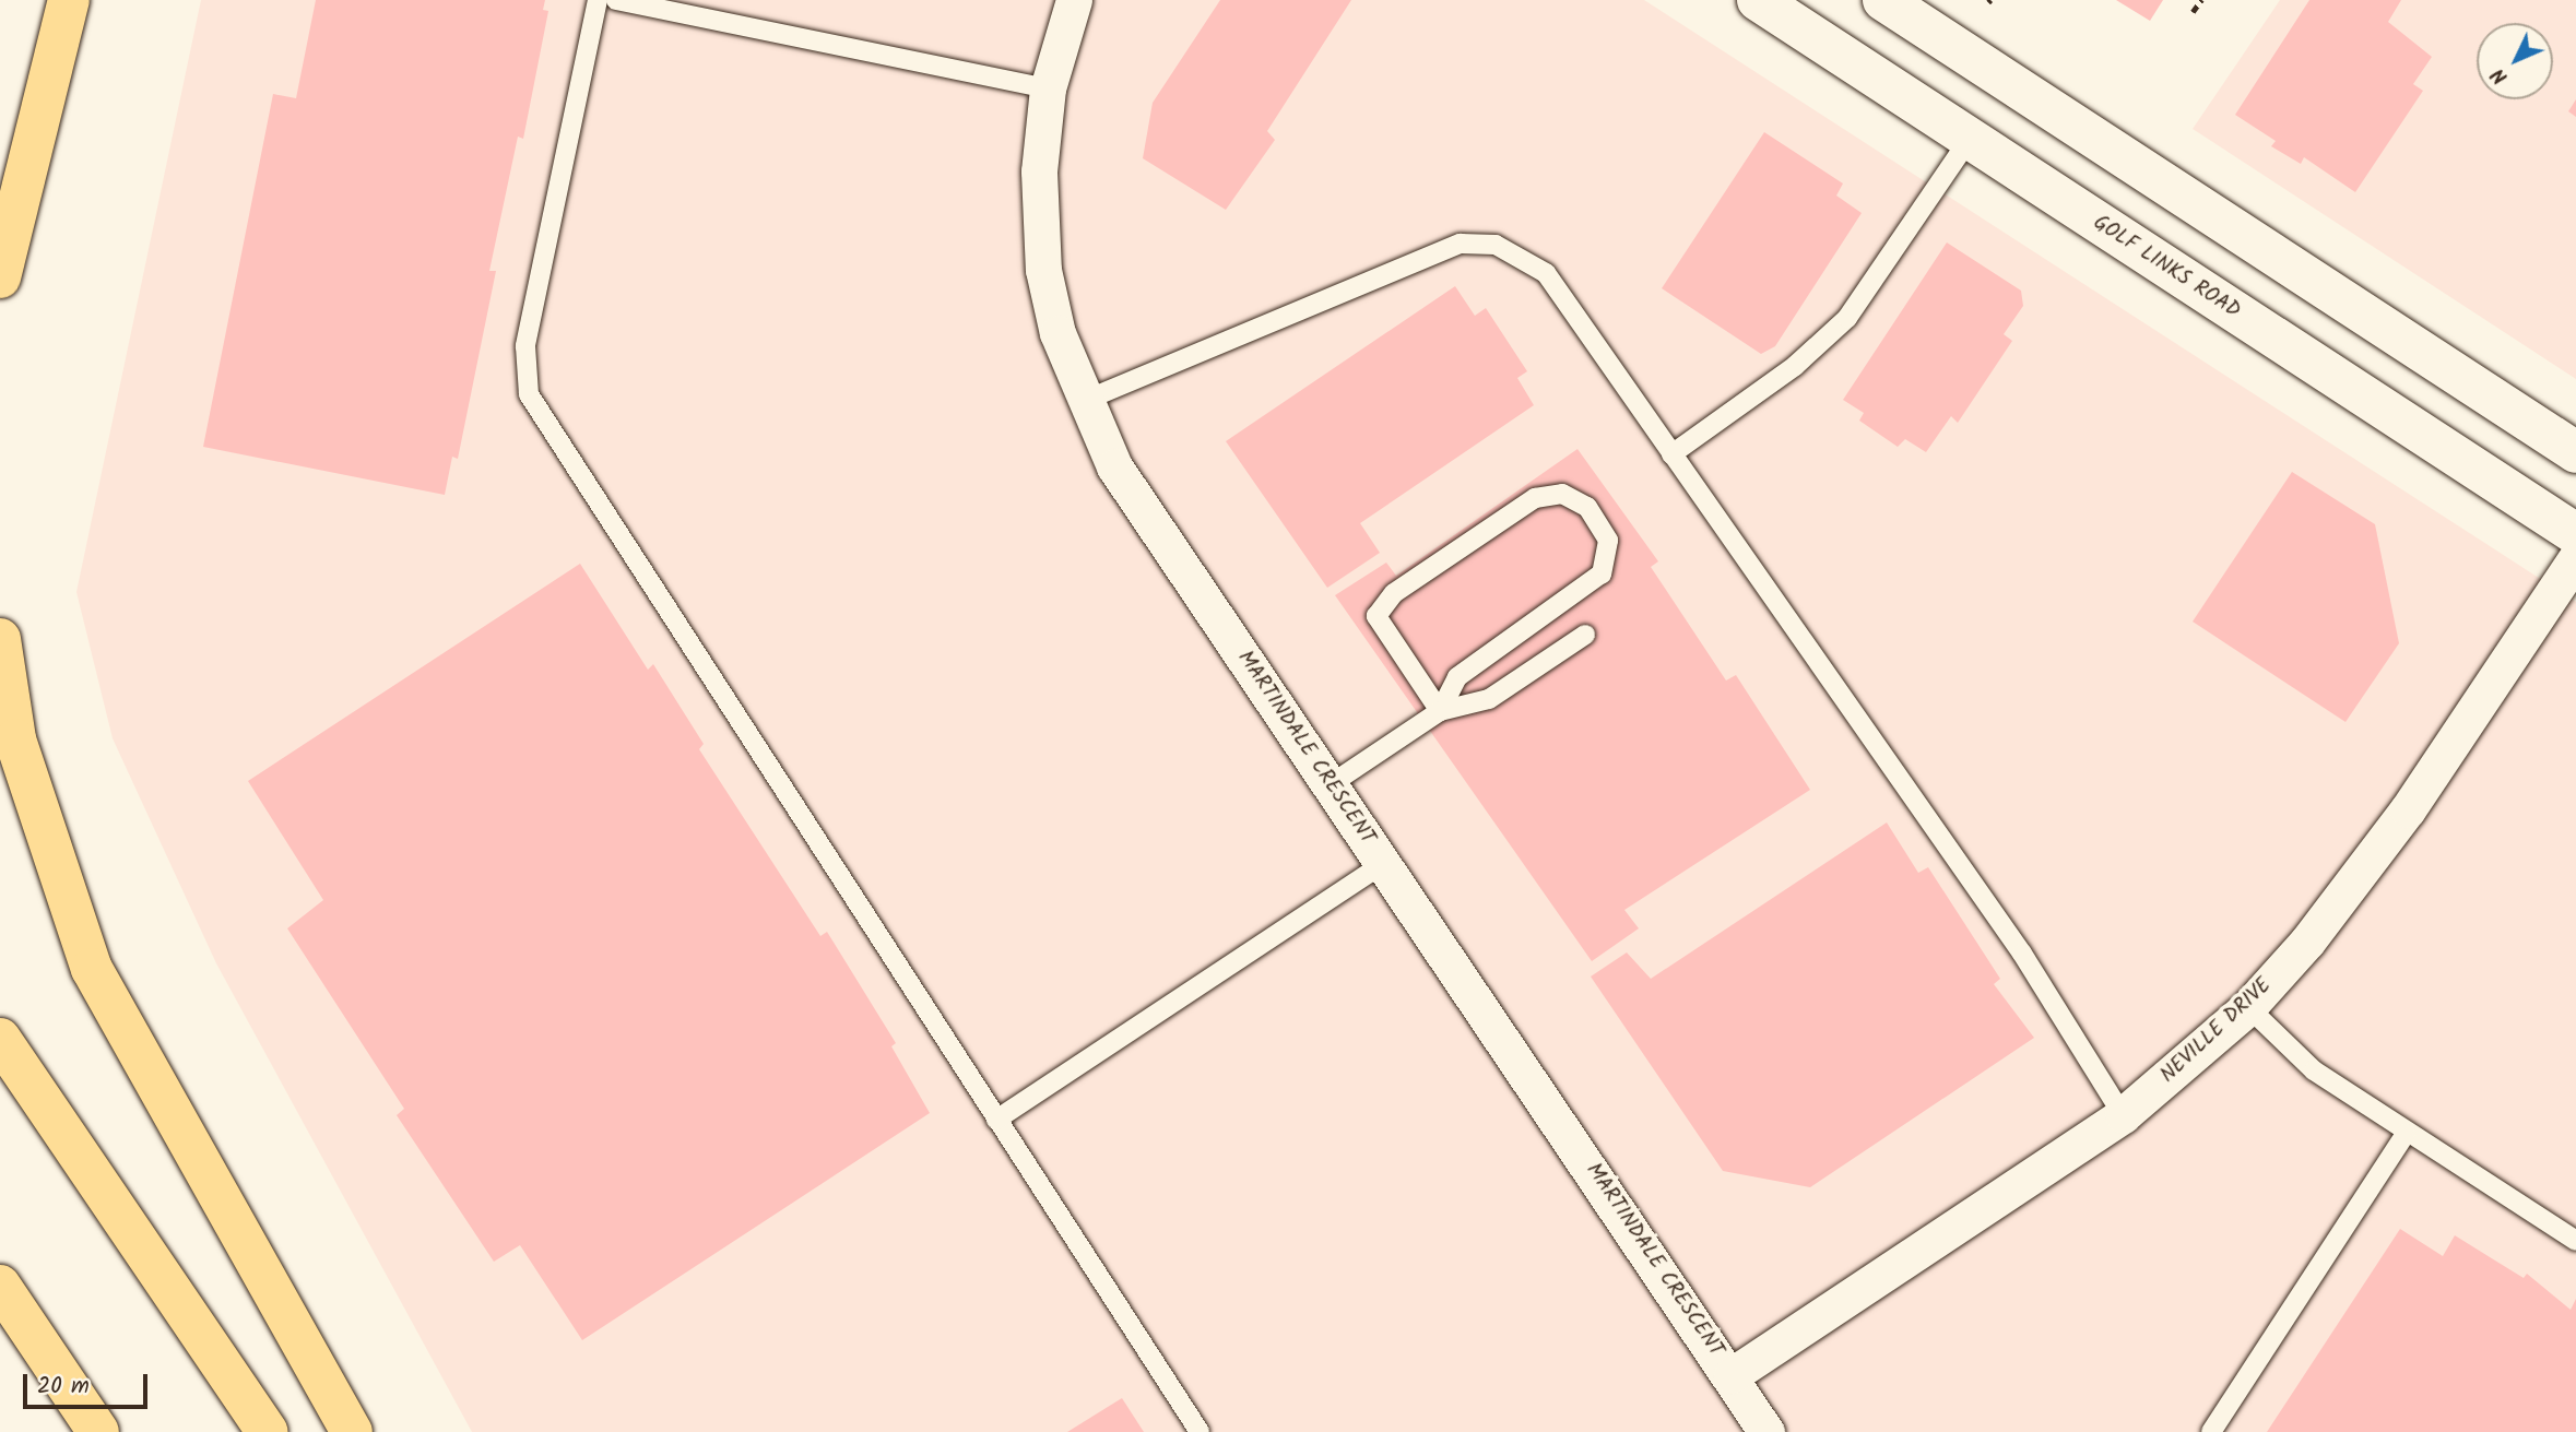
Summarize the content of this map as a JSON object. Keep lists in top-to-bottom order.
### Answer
{
  "streets": {
    "main road": ["GOLF LINKS ROAD"],
    "street": ["MARTINDALE CRESCENT", "NEVILLE DRIVE"]
  },
  "crossings": [
    ["MARTINDALE CRESCENT", "NEVILLE DRIVE"]
  ],
  "scale_bar": "20 m",
  "north": "bottom left"
}
